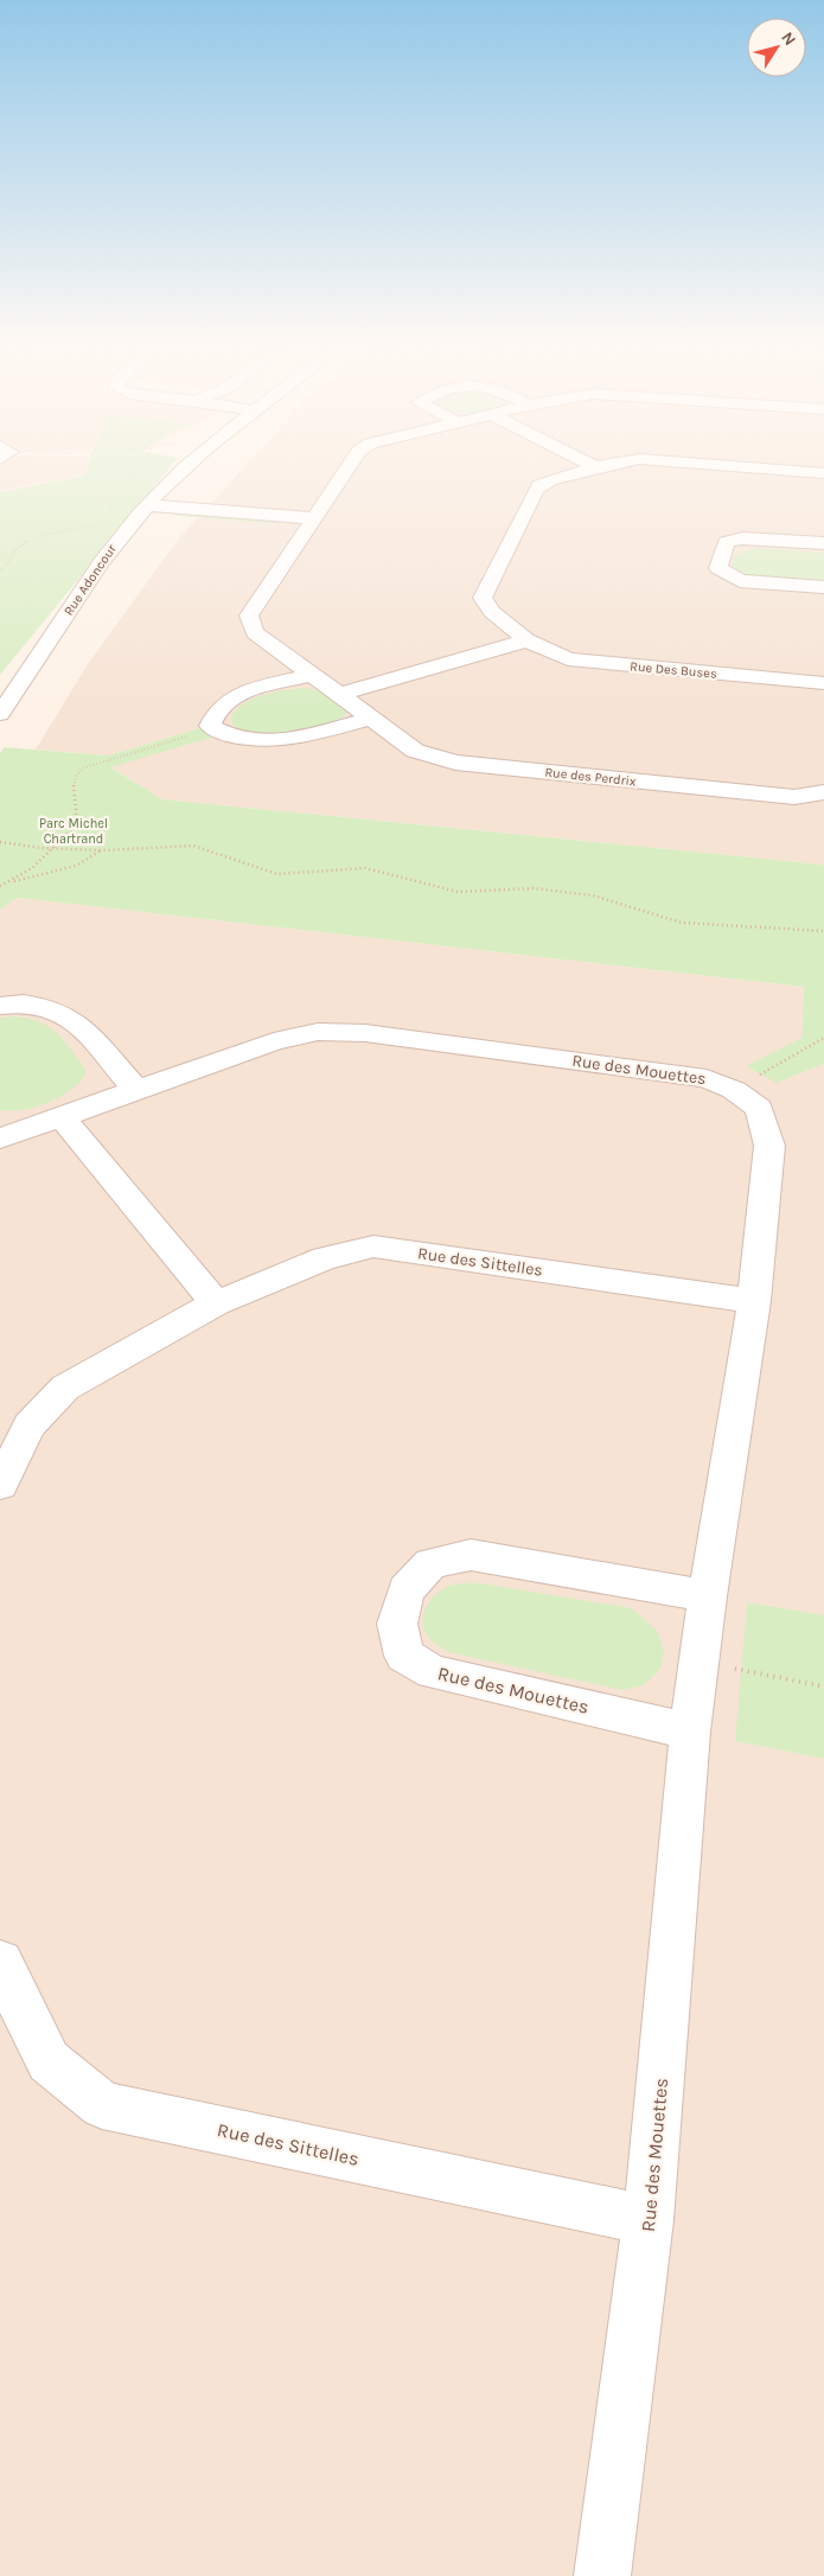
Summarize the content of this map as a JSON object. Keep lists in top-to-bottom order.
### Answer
{
  "streets": {
    "street": [
      "Rue Adoncour",
      "Rue Des Buses",
      "Rue des Perdrix",
      "Rue des Mouettes",
      "Rue des Sittelles"
    ]
  },
  "crossings": [
    ["Rue des Mouettes", "Rue des Sittelles"]
  ],
  "parks": ["Parc Michel Chartrand"],
  "north": "top right"
}
